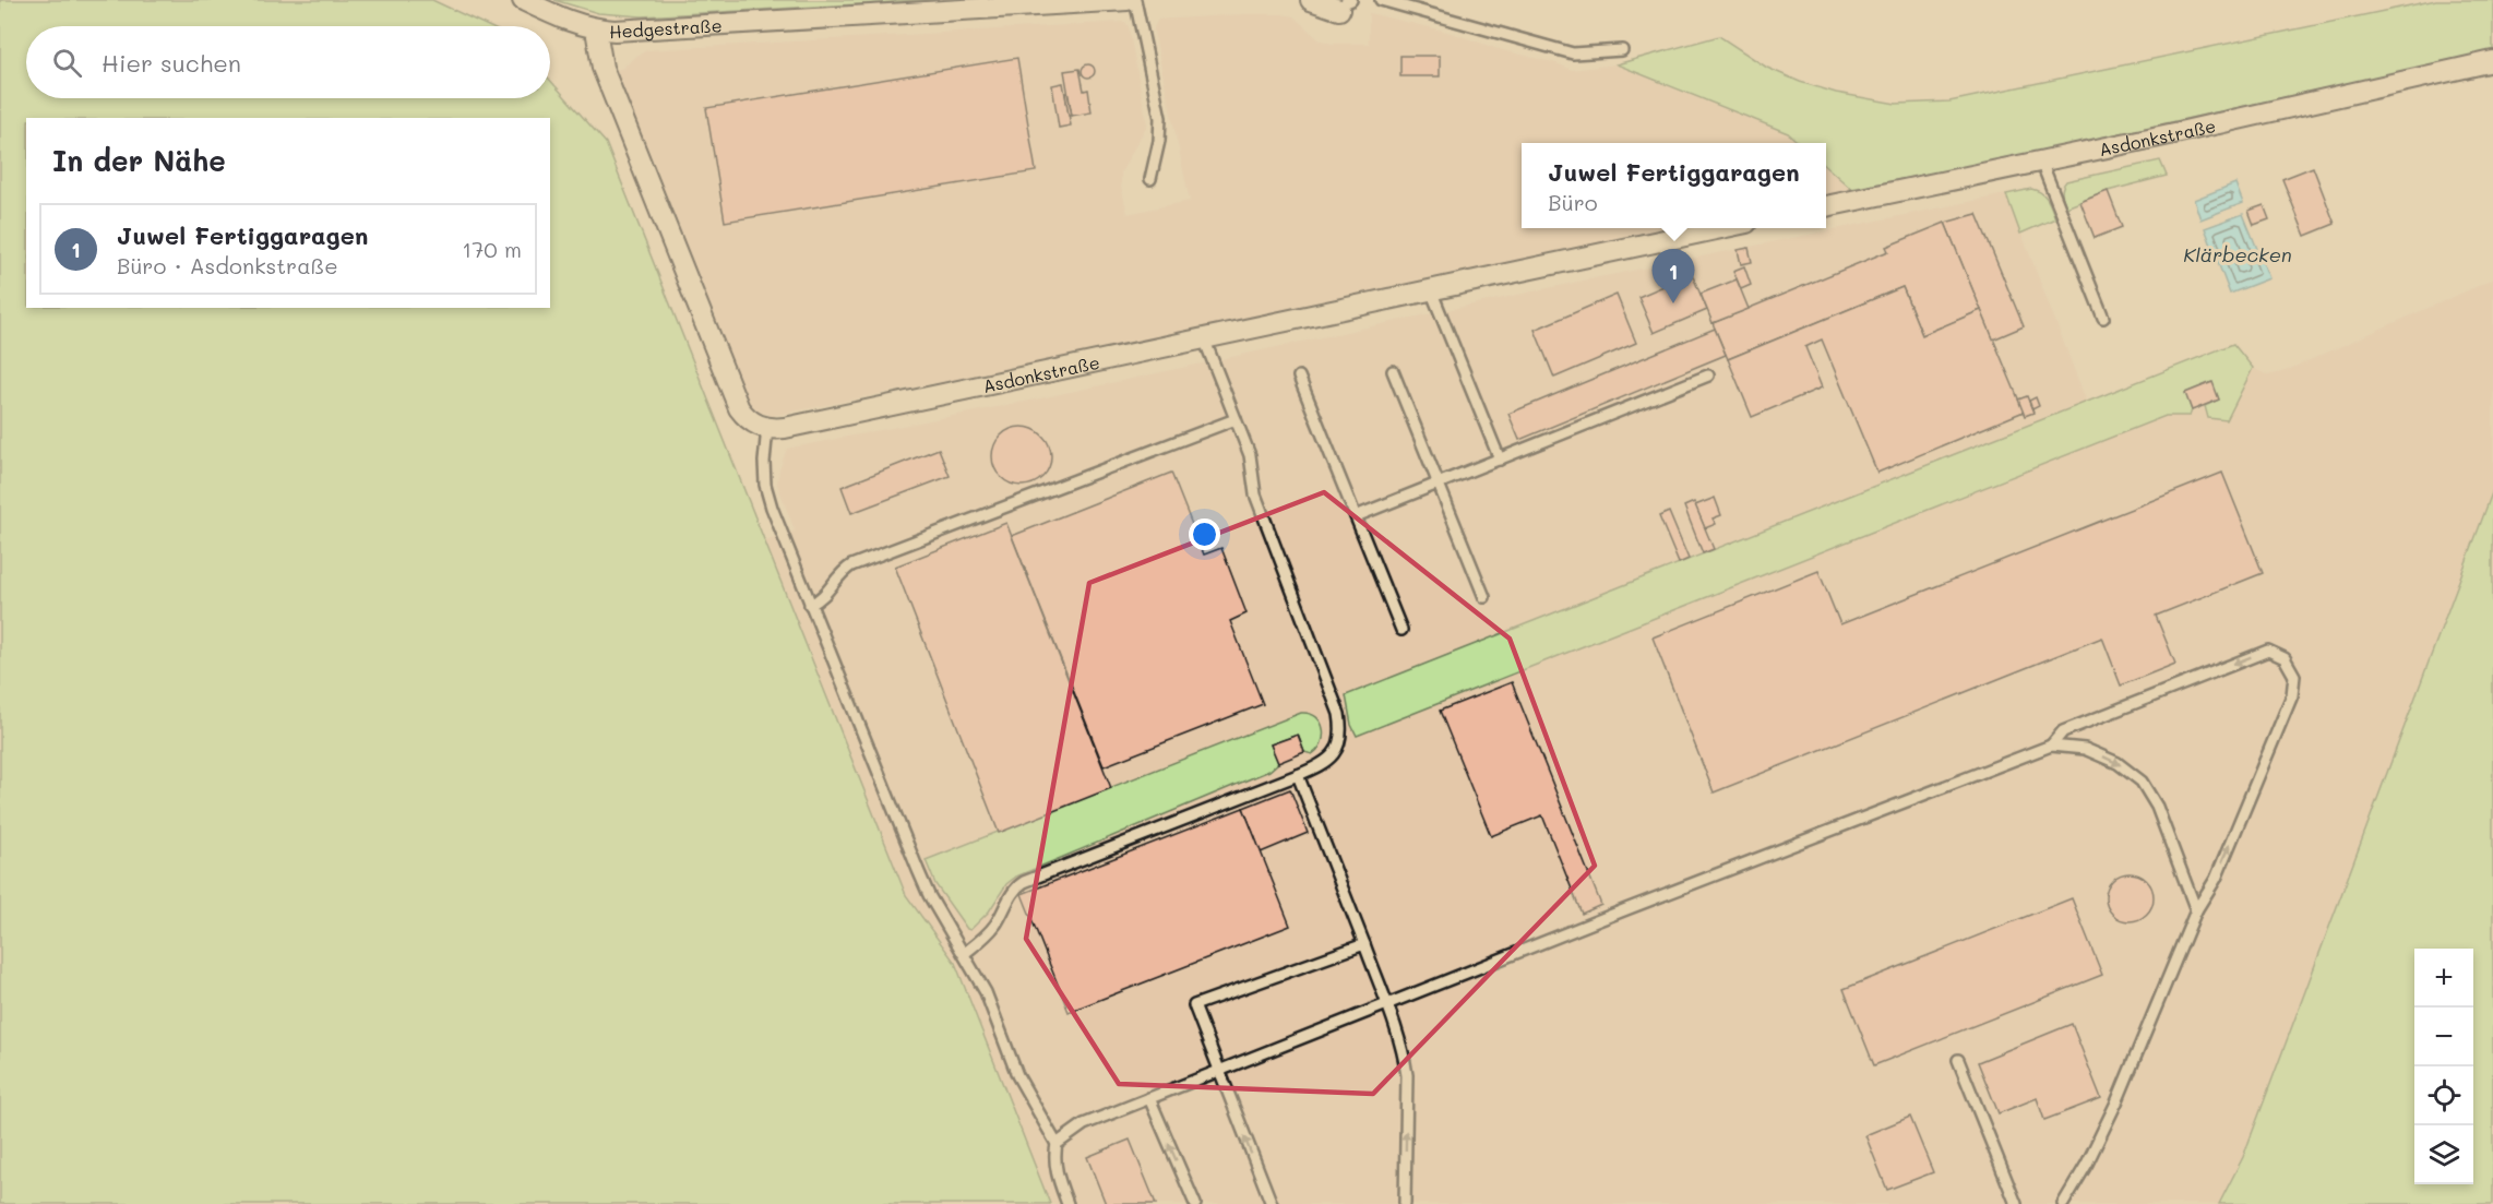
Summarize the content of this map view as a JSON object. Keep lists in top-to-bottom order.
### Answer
{
  "streets": {
    "street": ["Hedgestraße", "Asdonkstraße"]
  },
  "water": ["Klärbecken"],
  "page": {
    "search": "Hier suchen",
    "heading": "In der Nähe",
    "popup": ["Juwel Fertiggaragen", "Büro"],
    "list": [
      {
        "mark": "1",
        "name": "Juwel Fertiggaragen",
        "note": "Büro · Asdonkstraße",
        "value": "170 m"
      }
    ],
    "pins": "1",
    "map_buttons": ["+", "−"]
  }
}
